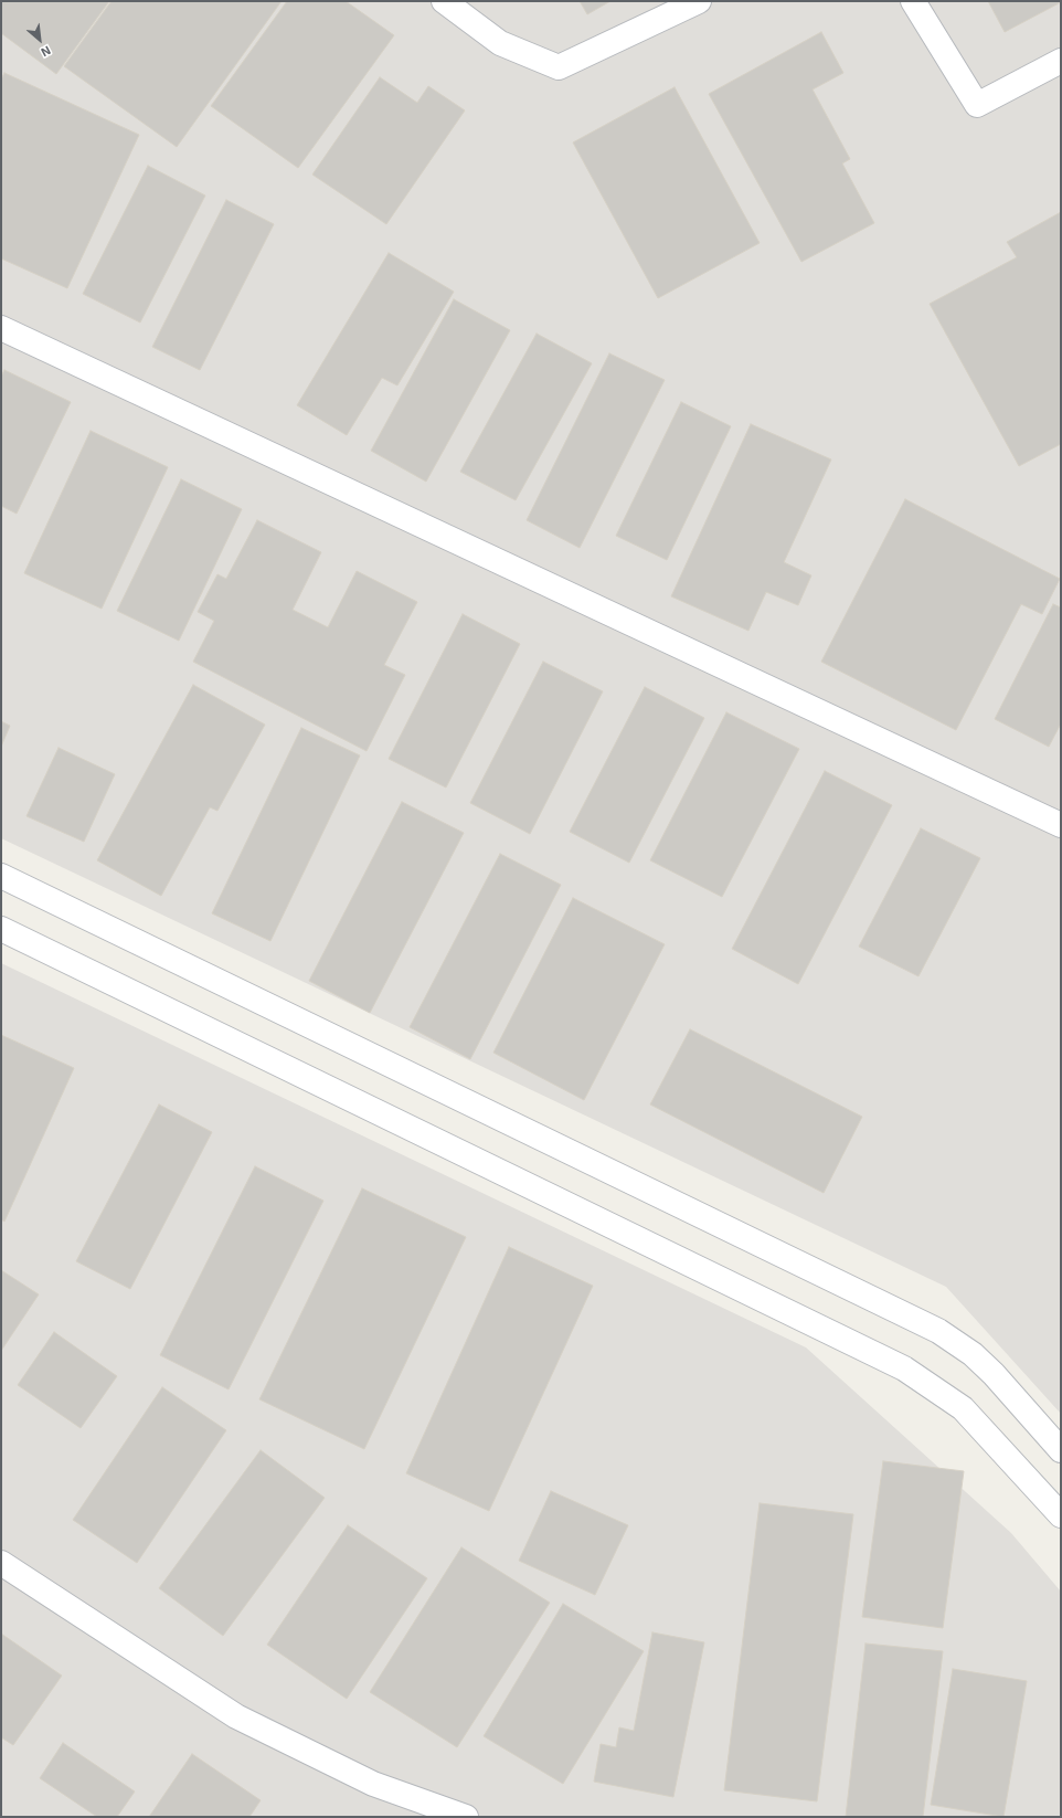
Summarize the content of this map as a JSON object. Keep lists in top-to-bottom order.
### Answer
{
  "north": "bottom right"
}
